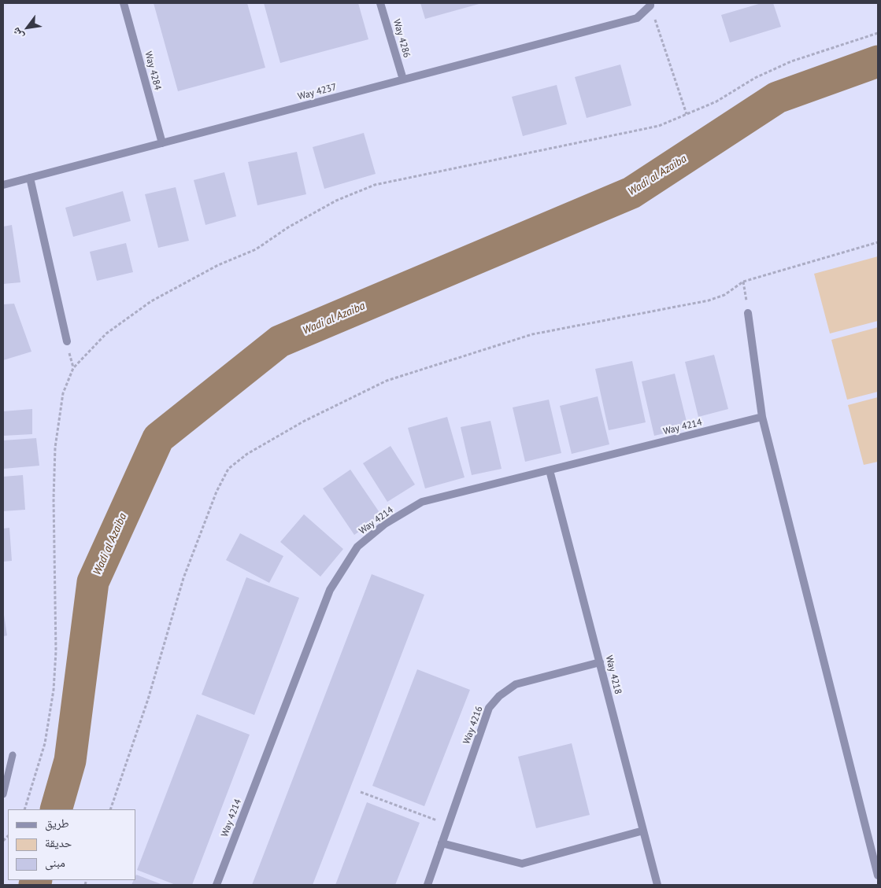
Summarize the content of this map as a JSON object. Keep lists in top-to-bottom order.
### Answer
{
  "streets": {
    "street": [
      "Way 4286",
      "Way 4284",
      "Way 4237",
      "Way 4214",
      "Way 4218",
      "Way 4216"
    ]
  },
  "crossings": [
    ["Way 4286", "Way 4237"],
    ["Way 4284", "Way 4237"],
    ["Way 4214", "Way 4218"],
    ["Way 4218", "Way 4216"]
  ],
  "water": ["Wadi al Azaiba"],
  "legend": ["طريق", "حديقة", "مبنى"],
  "north": "bottom left"
}
